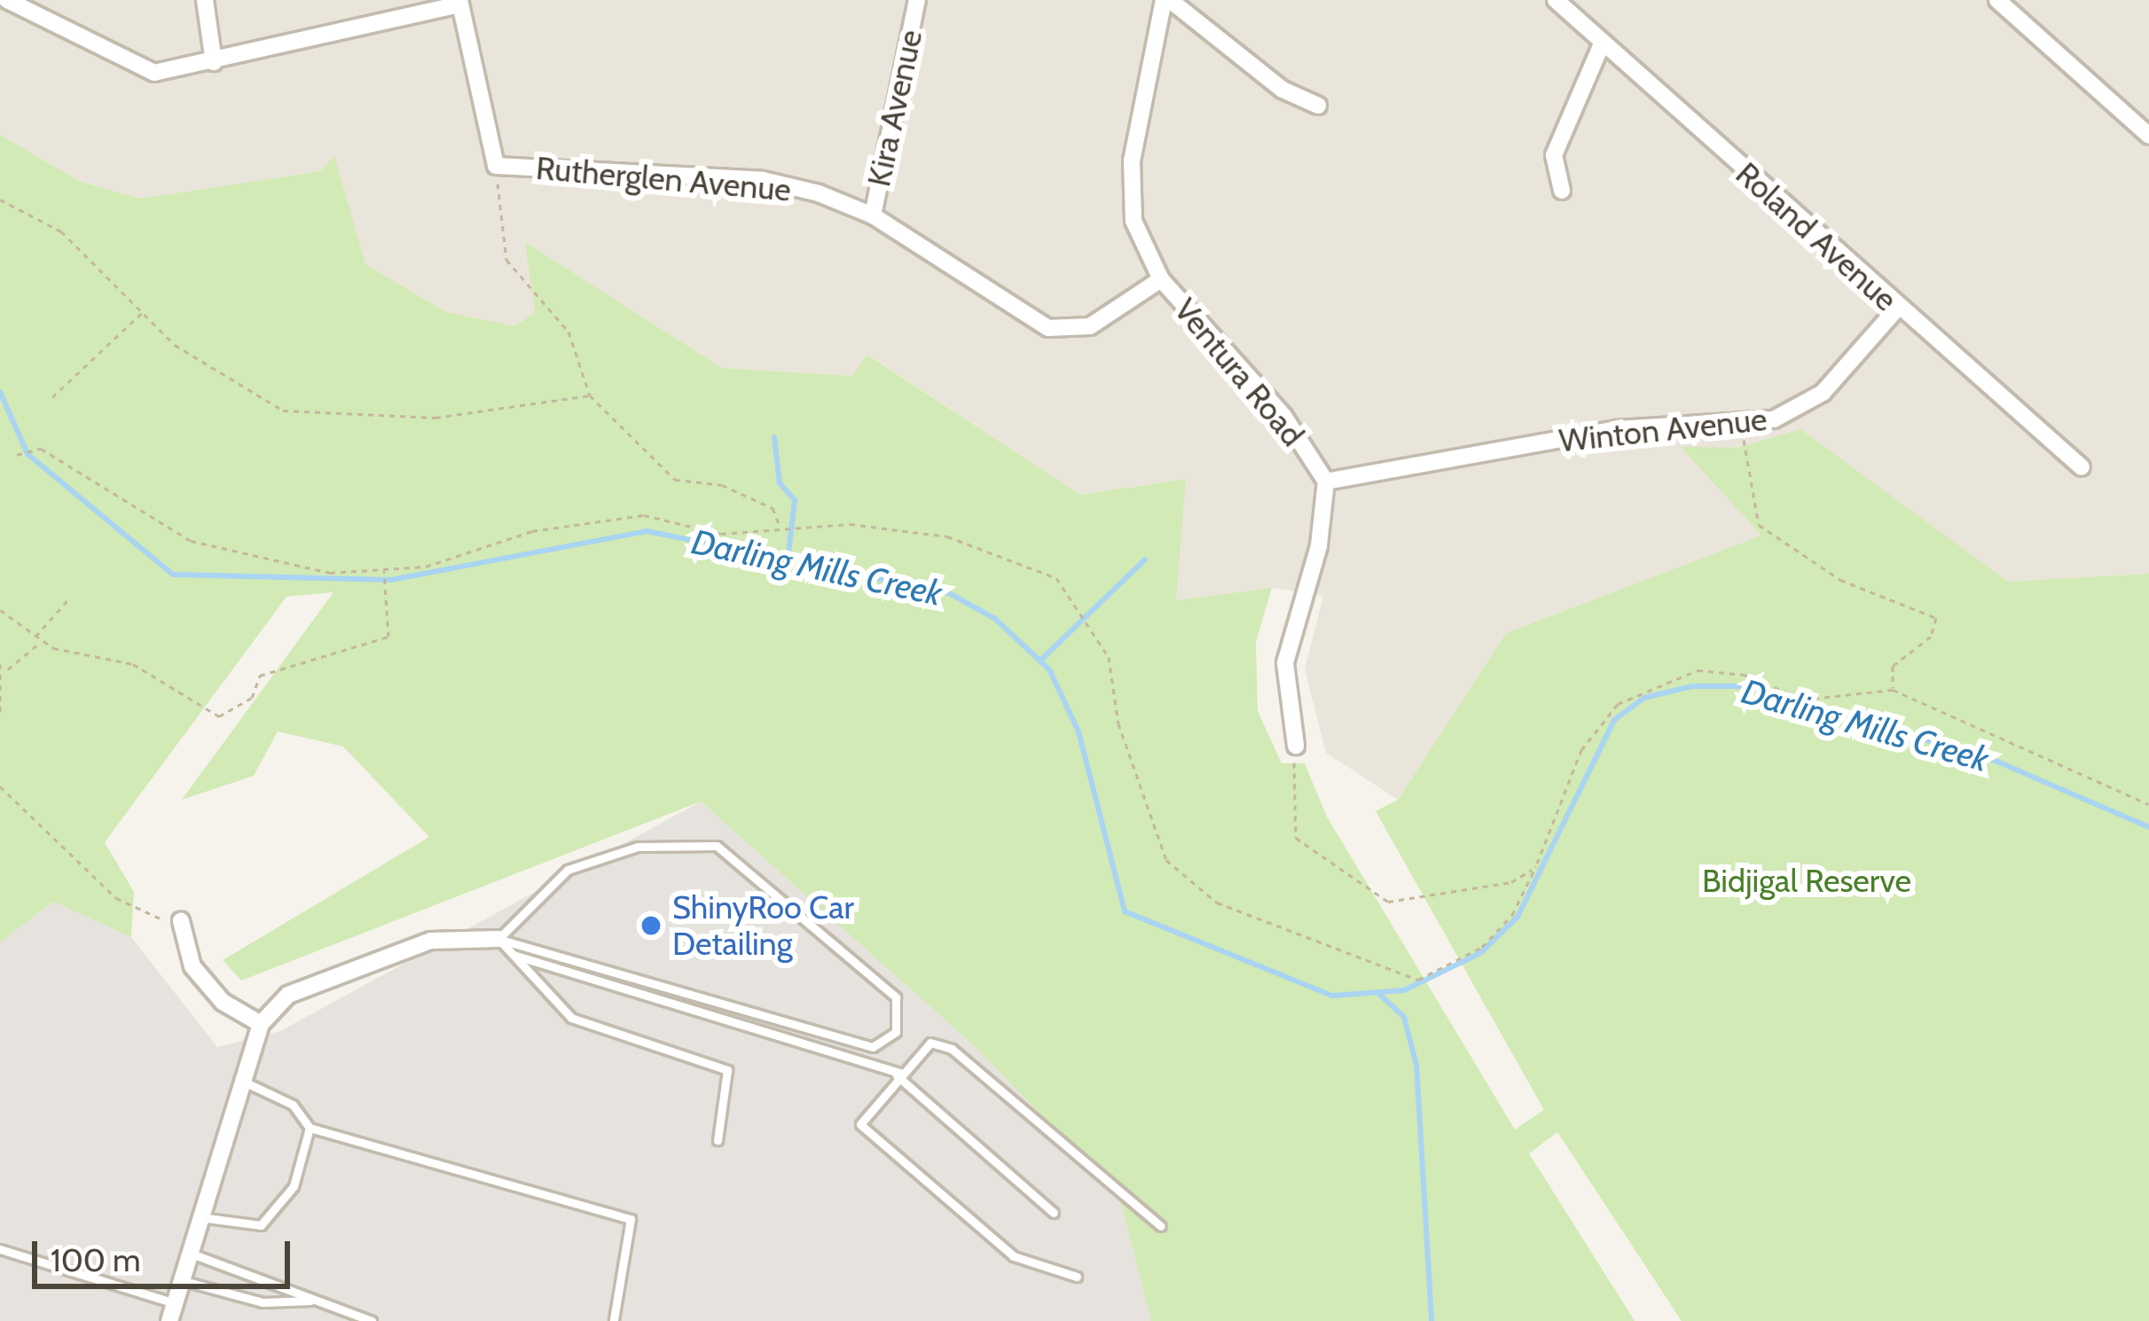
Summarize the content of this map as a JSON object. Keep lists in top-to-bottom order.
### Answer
{
  "streets": {
    "street": [
      "Kira Avenue",
      "Rutherglen Avenue",
      "Roland Avenue",
      "Ventura Road",
      "Winton Avenue"
    ]
  },
  "crossings": [
    ["Kira Avenue", "Rutherglen Avenue"],
    ["Rutherglen Avenue", "Ventura Road"],
    ["Roland Avenue", "Winton Avenue"],
    ["Ventura Road", "Winton Avenue"]
  ],
  "water": ["Darling Mills Creek"],
  "parks": ["Bidjigal Reserve"],
  "places": ["ShinyRoo Car Detailing"],
  "scale_bar": "100 m"
}
